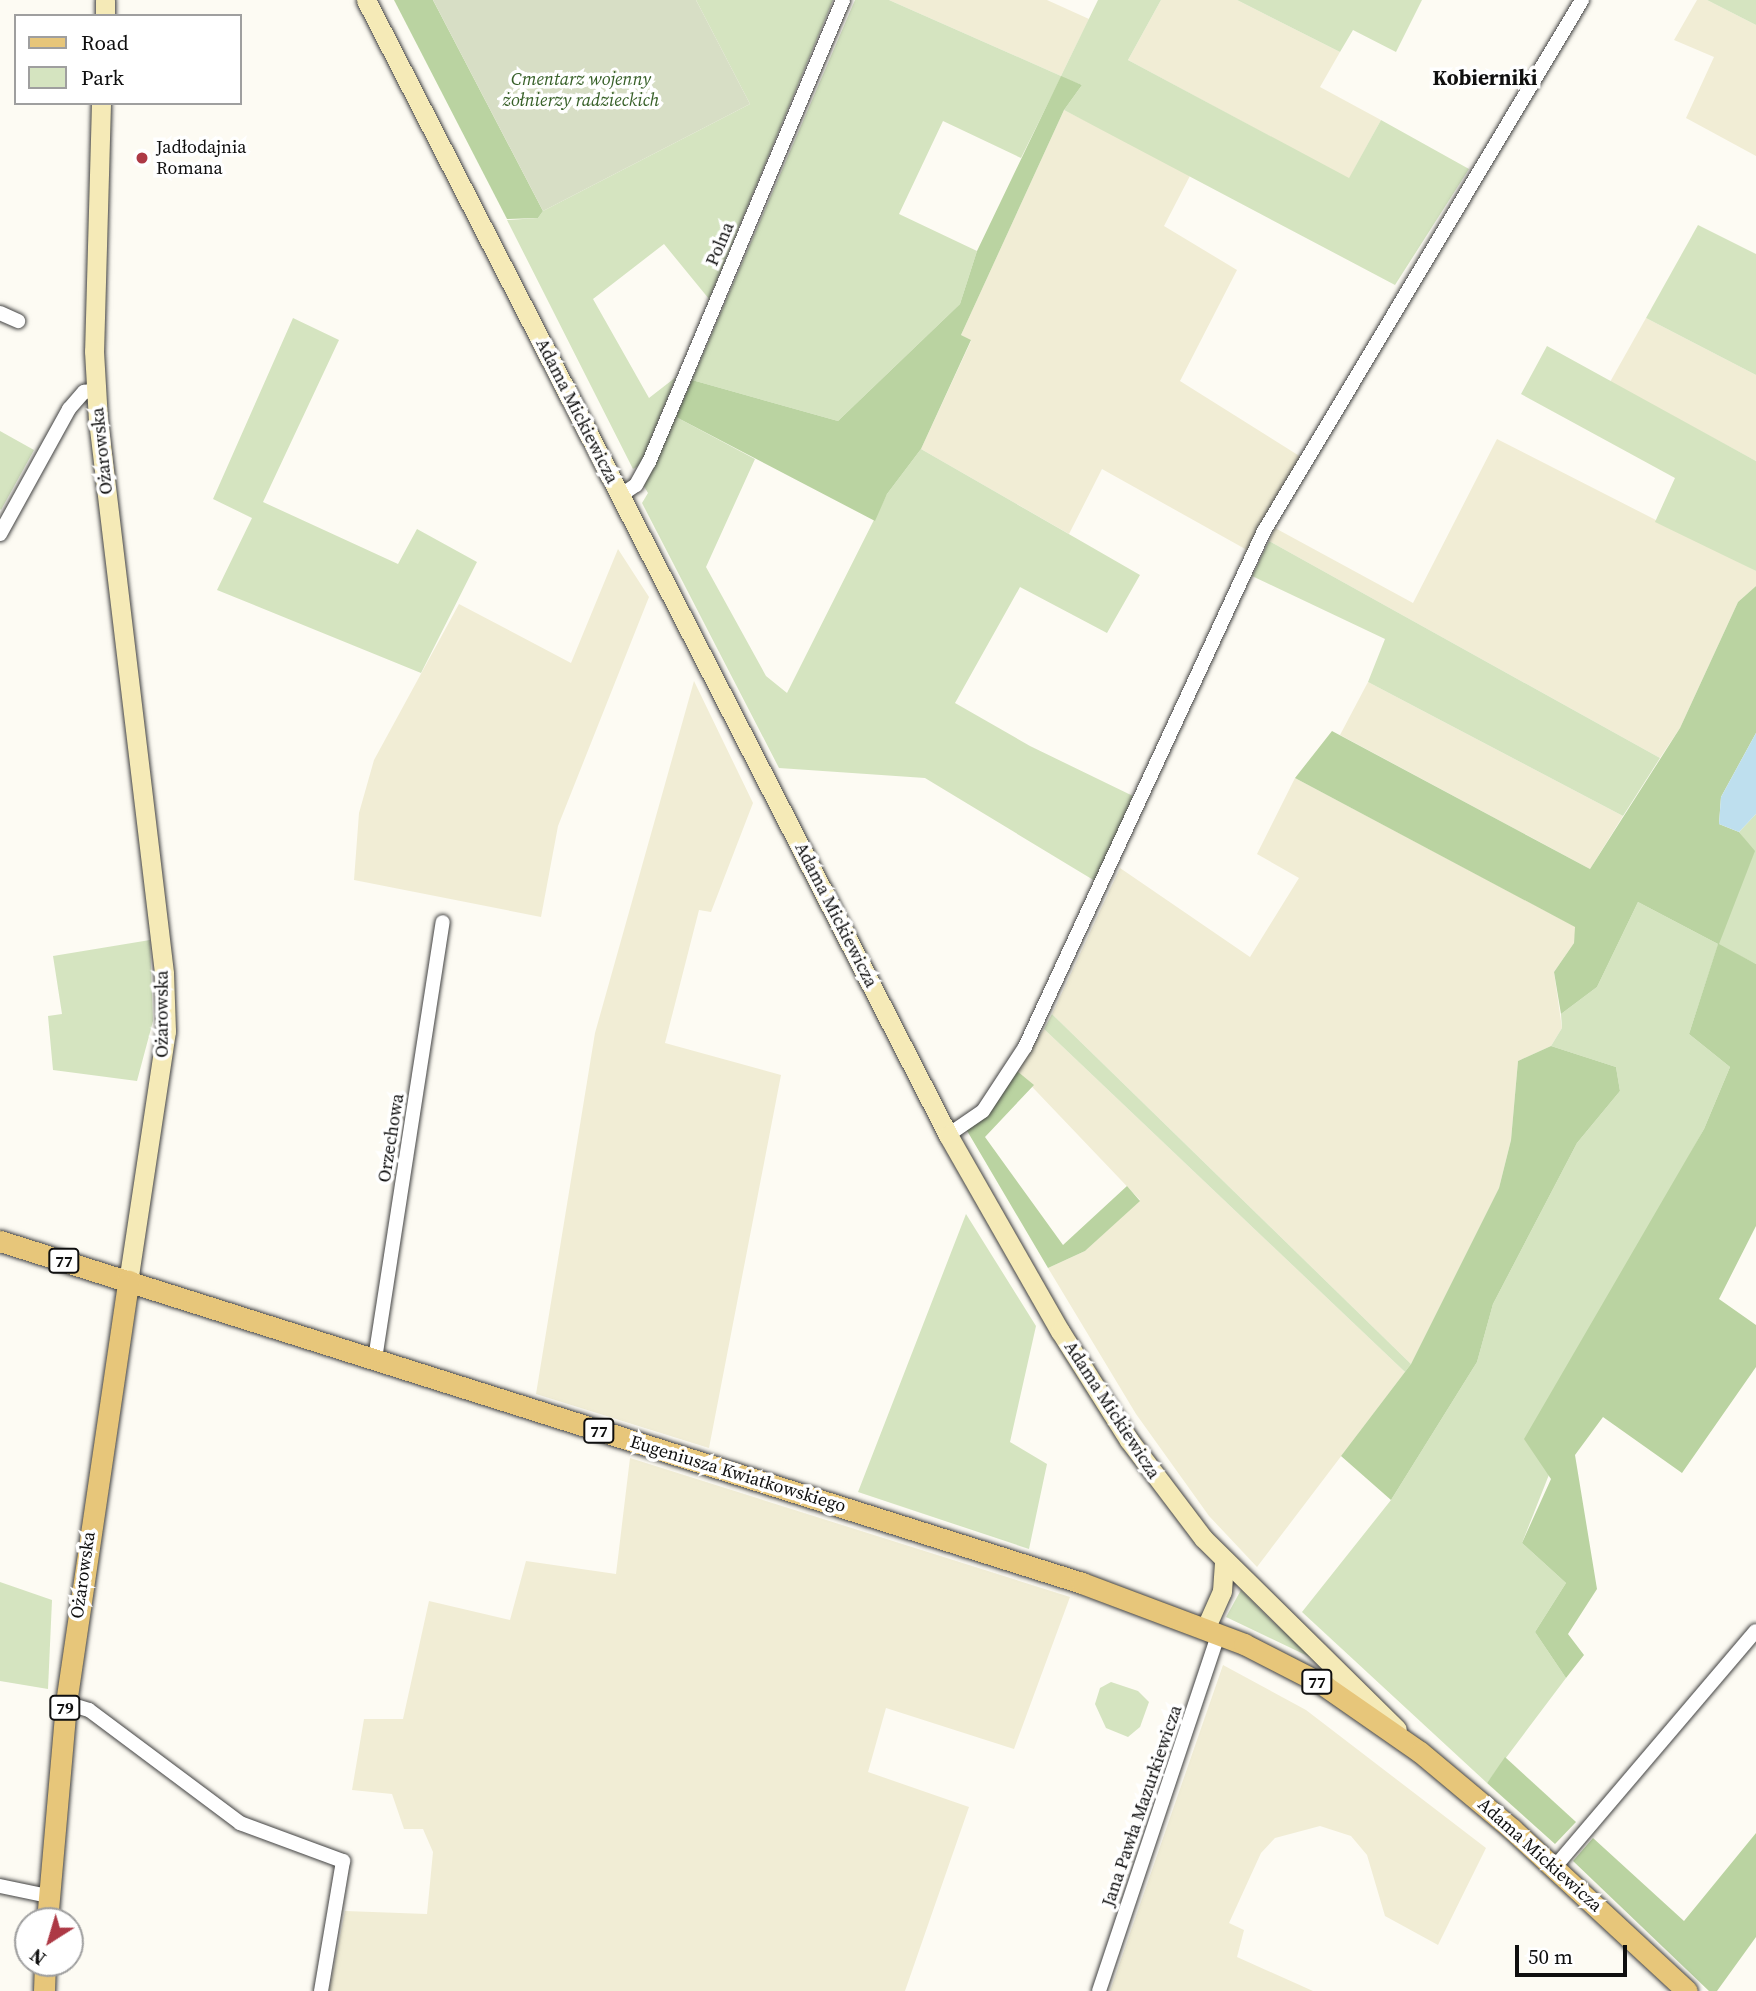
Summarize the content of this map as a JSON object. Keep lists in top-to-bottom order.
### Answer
{
  "streets": {
    "main road": [
      "Adama Mickiewicza",
      "Ożarowska",
      "77",
      "Eugeniusza Kwiatkowskiego",
      "79"
    ],
    "street": ["Polna", "Orzechowa", "Jana Pawła Mazurkiewicza"]
  },
  "crossings": [
    ["Polna", "Adama Mickiewicza"],
    ["Adama Mickiewicza", "Eugeniusza Kwiatkowskiego"],
    ["Adama Mickiewicza", "Jana Pawła Mazurkiewicza"],
    ["Ożarowska", "Eugeniusza Kwiatkowskiego"],
    ["Orzechowa", "Eugeniusza Kwiatkowskiego"],
    ["Eugeniusza Kwiatkowskiego", "Jana Pawła Mazurkiewicza"]
  ],
  "districts": ["Kobierniki"],
  "parks": ["Cmentarz wojenny żołnierzy radzieckich"],
  "places": ["Jadłodajnia Romana"],
  "legend": ["Road", "Park"],
  "scale_bar": "50 m",
  "north": "bottom left"
}
